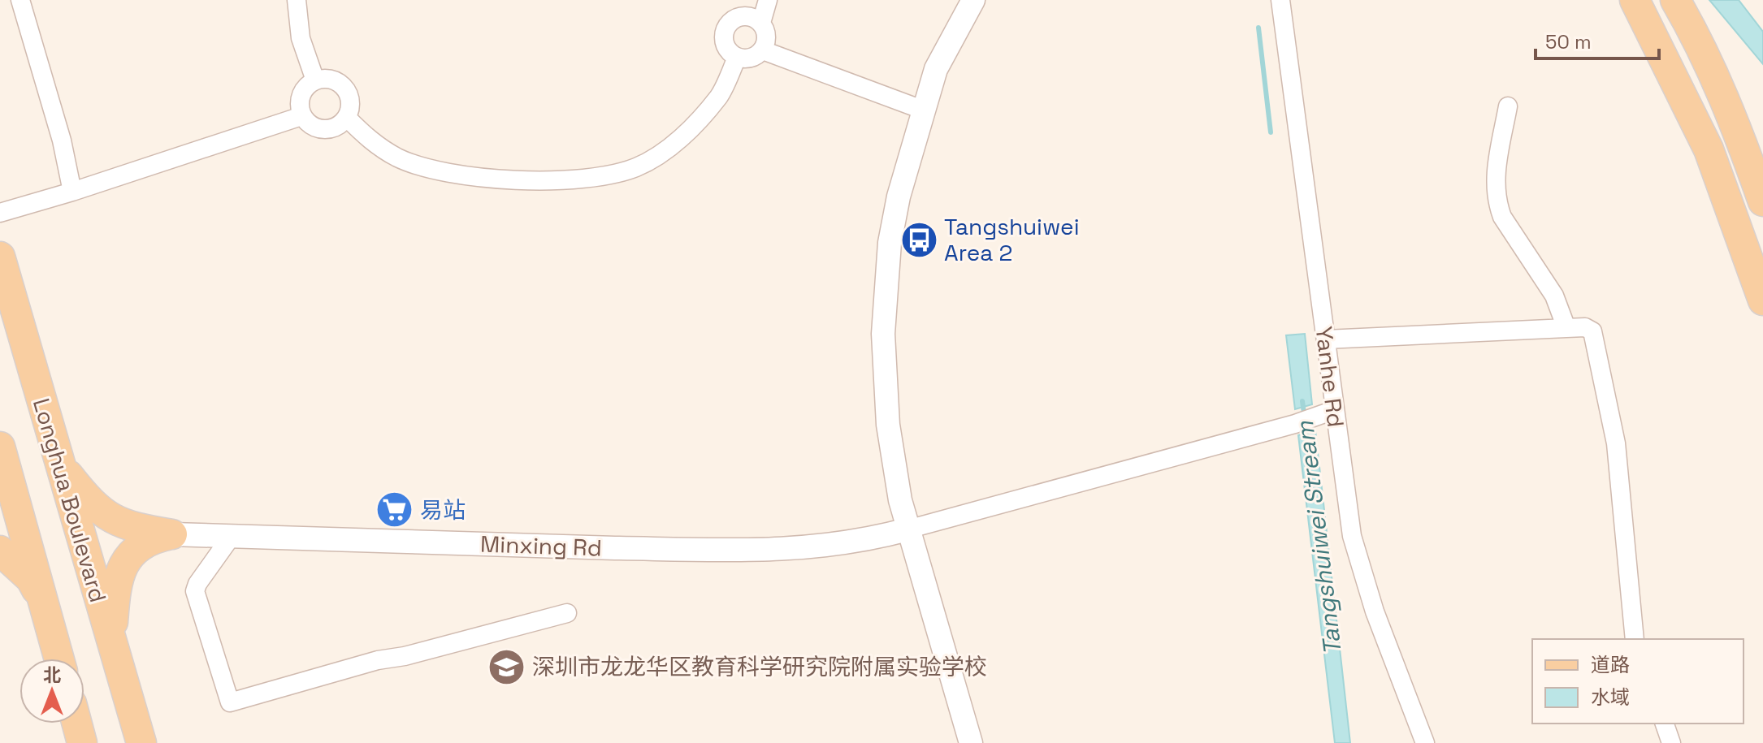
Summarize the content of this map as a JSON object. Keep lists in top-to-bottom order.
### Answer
{
  "streets": {
    "main road": ["Longhua Boulevard"],
    "street": ["Yanhe Rd", "Minxing Rd"]
  },
  "water": ["Tangshuiwei Stream"],
  "places": {
    "bus stop": ["Tangshuiwei Area 2"],
    "supermarket": ["易站"],
    "school or university": ["深圳市龙龙华区教育科学研究院附属实验学校"]
  },
  "legend": ["道路", "水域"],
  "scale_bar": "50 m",
  "north": "top"
}
